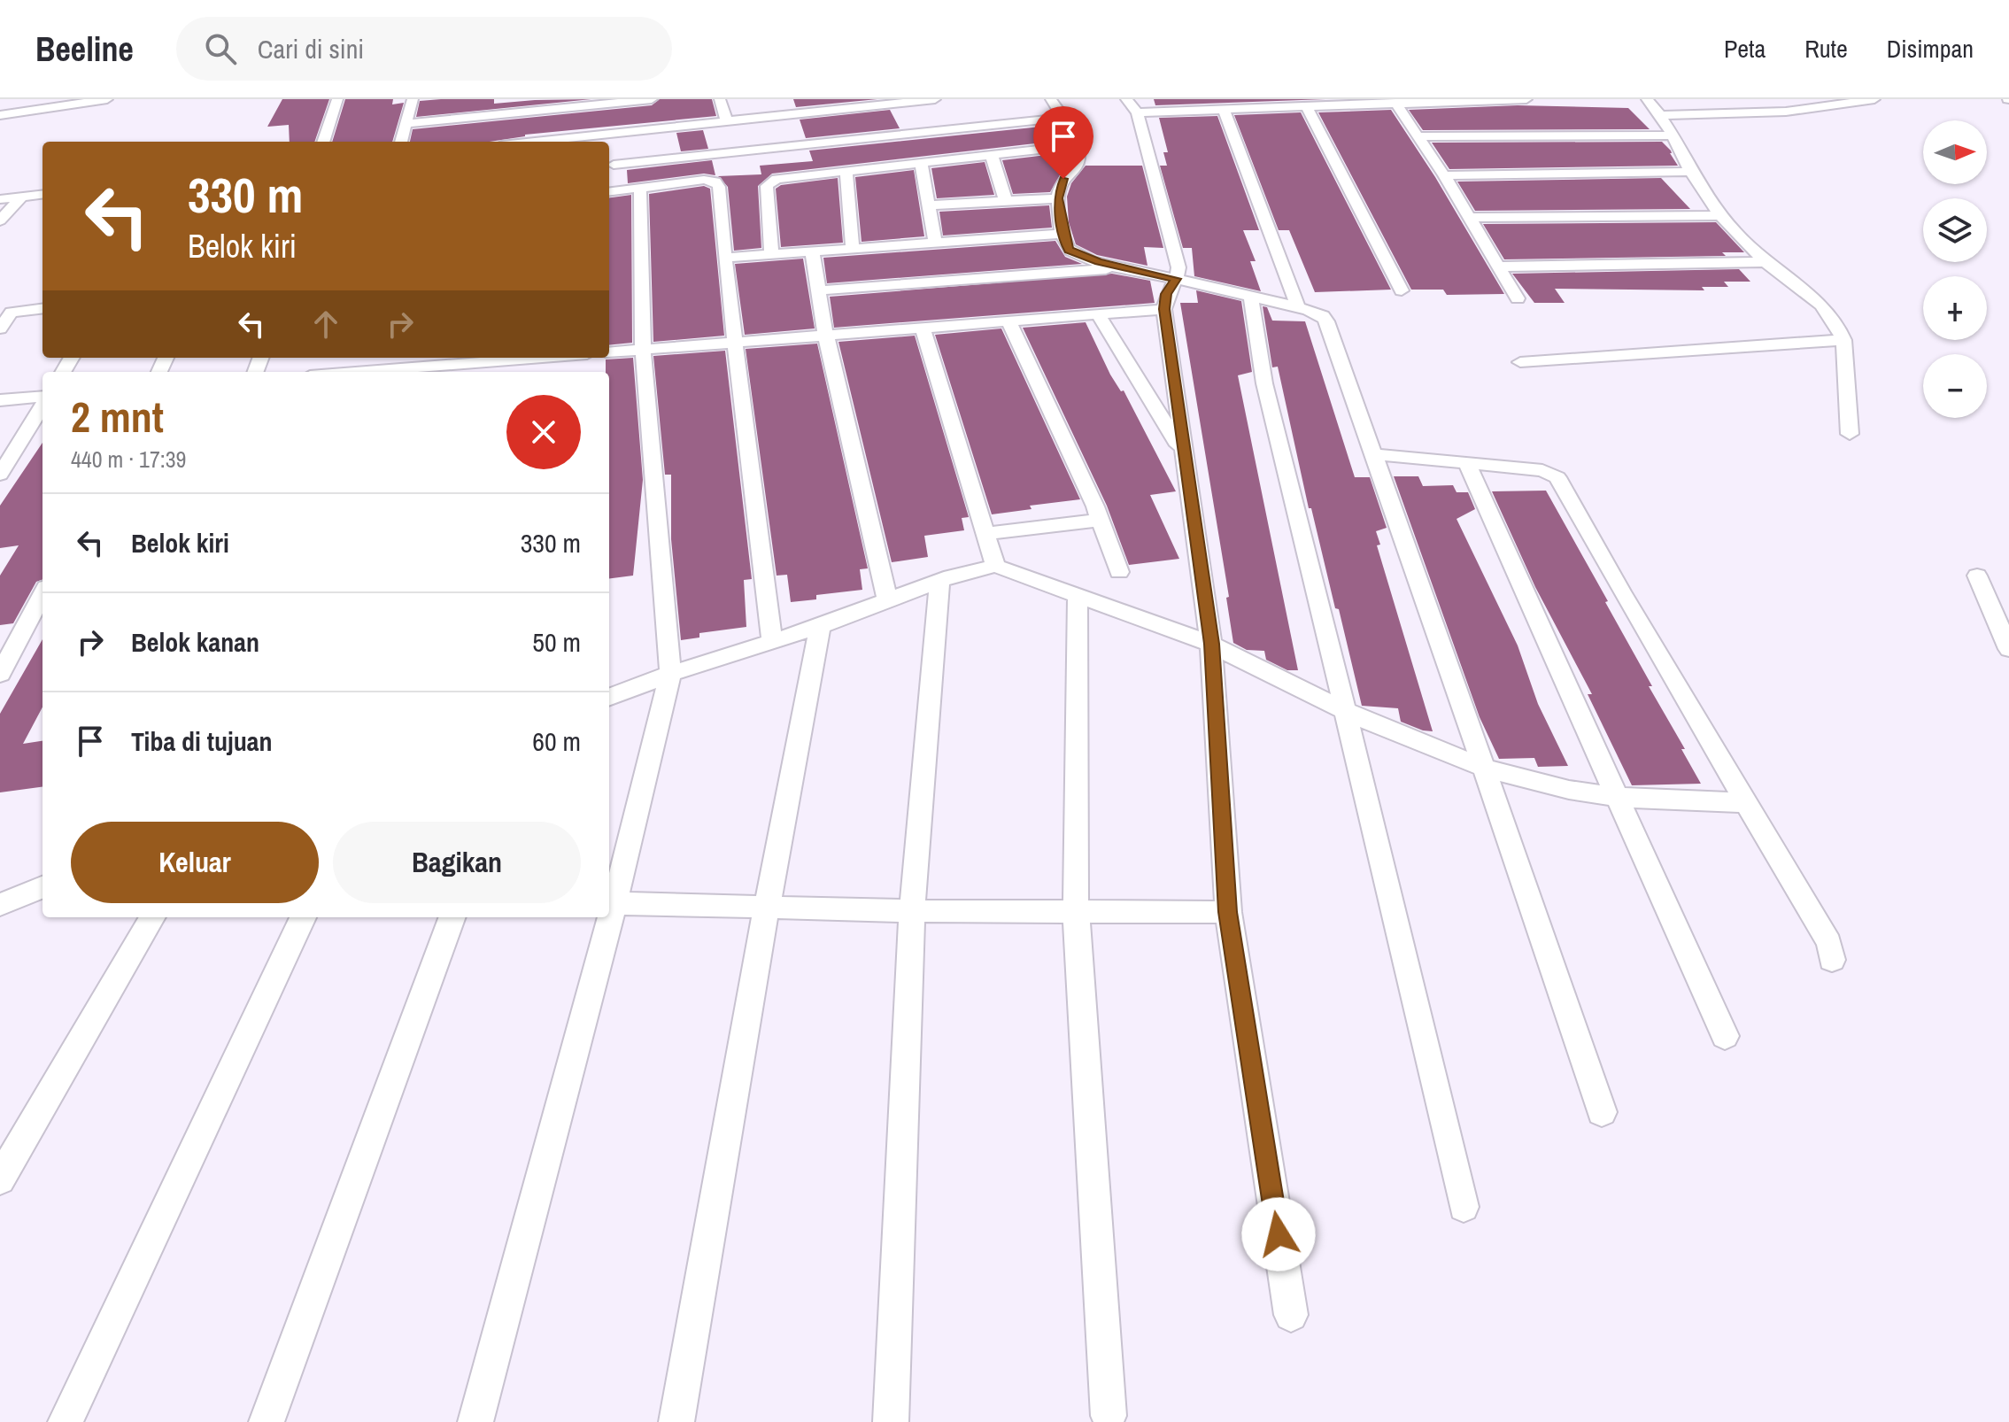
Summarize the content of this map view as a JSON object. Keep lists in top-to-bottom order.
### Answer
{
  "north": "right",
  "page": {
    "header": "Beeline",
    "search": "Cari di sini",
    "nav": ["Peta", "Rute", "Disimpan"],
    "map_buttons": ["+", "−"],
    "turn": ["330 m", "Belok kiri"],
    "heading": ["2 mnt", "440 m · 17:39"],
    "list": [
      {
        "name": "Belok kiri",
        "value": "330 m"
      },
      {
        "name": "Belok kanan",
        "value": "50 m"
      },
      {
        "name": "Tiba di tujuan",
        "value": "60 m"
      }
    ],
    "buttons": ["Keluar", "Bagikan"]
  }
}
